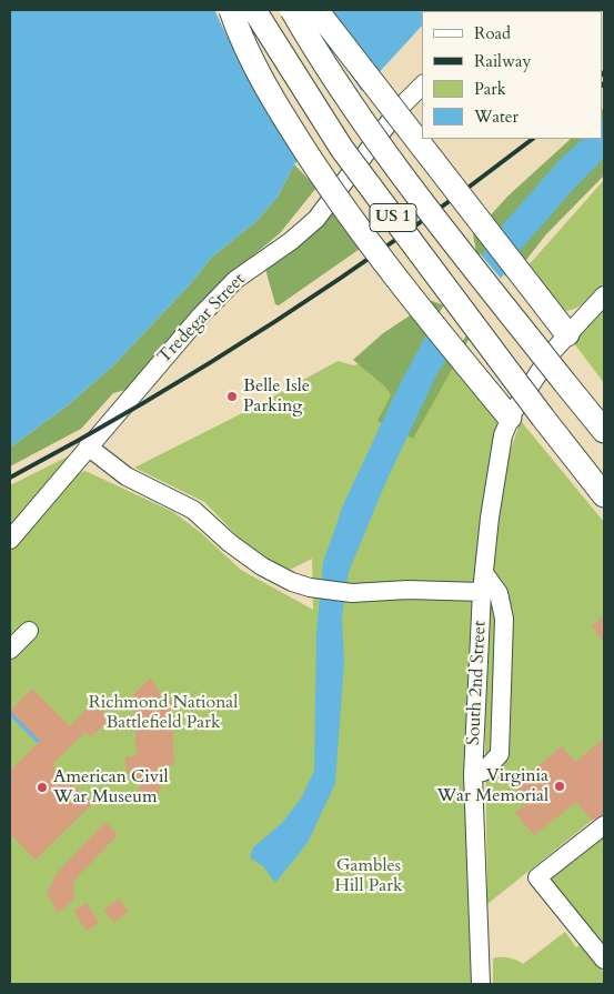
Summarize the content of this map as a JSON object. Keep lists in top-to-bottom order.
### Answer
{
  "streets": {
    "main road": ["US 1"],
    "street": ["Tredegar Street", "South 2nd Street"]
  },
  "parks": ["Richmond National Battlefield Park", "Gambles Hill Park"],
  "places": ["Belle Isle Parking", "Virginia War Memorial", "American Civil War Museum"],
  "legend": [
    "Road",
    "Railway",
    "Park",
    "Water"
  ]
}
